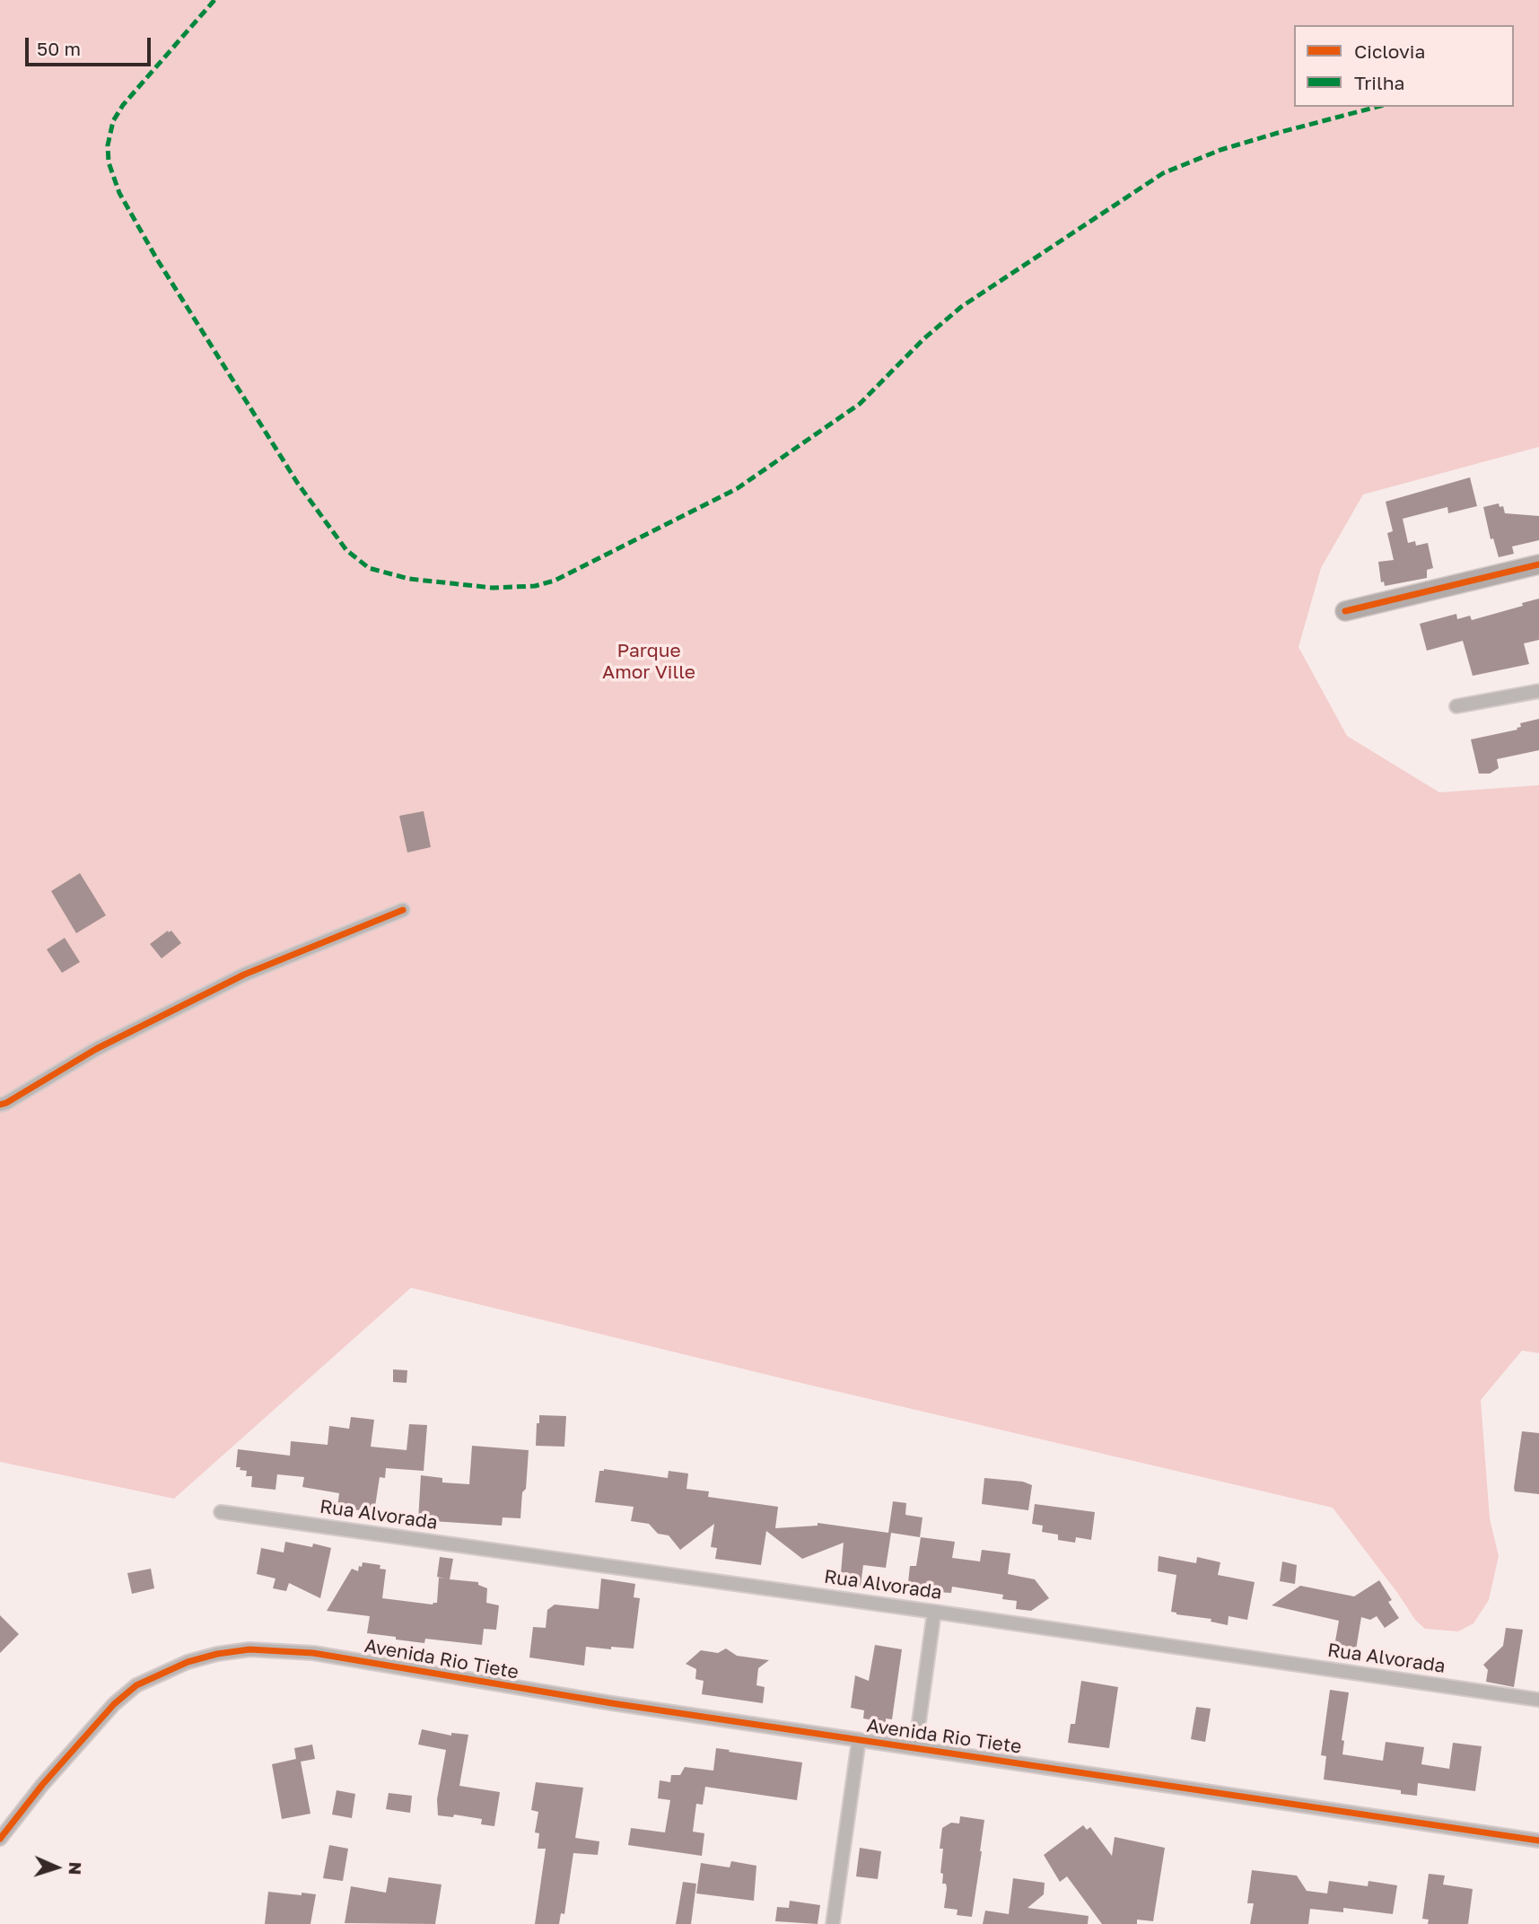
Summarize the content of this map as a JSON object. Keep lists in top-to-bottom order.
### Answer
{
  "streets": {
    "street": ["Rua Alvorada", "Avenida Rio Tiete"]
  },
  "parks": ["Parque Amor Ville"],
  "legend": ["Ciclovia", "Trilha"],
  "scale_bar": "50 m",
  "north": "right"
}
